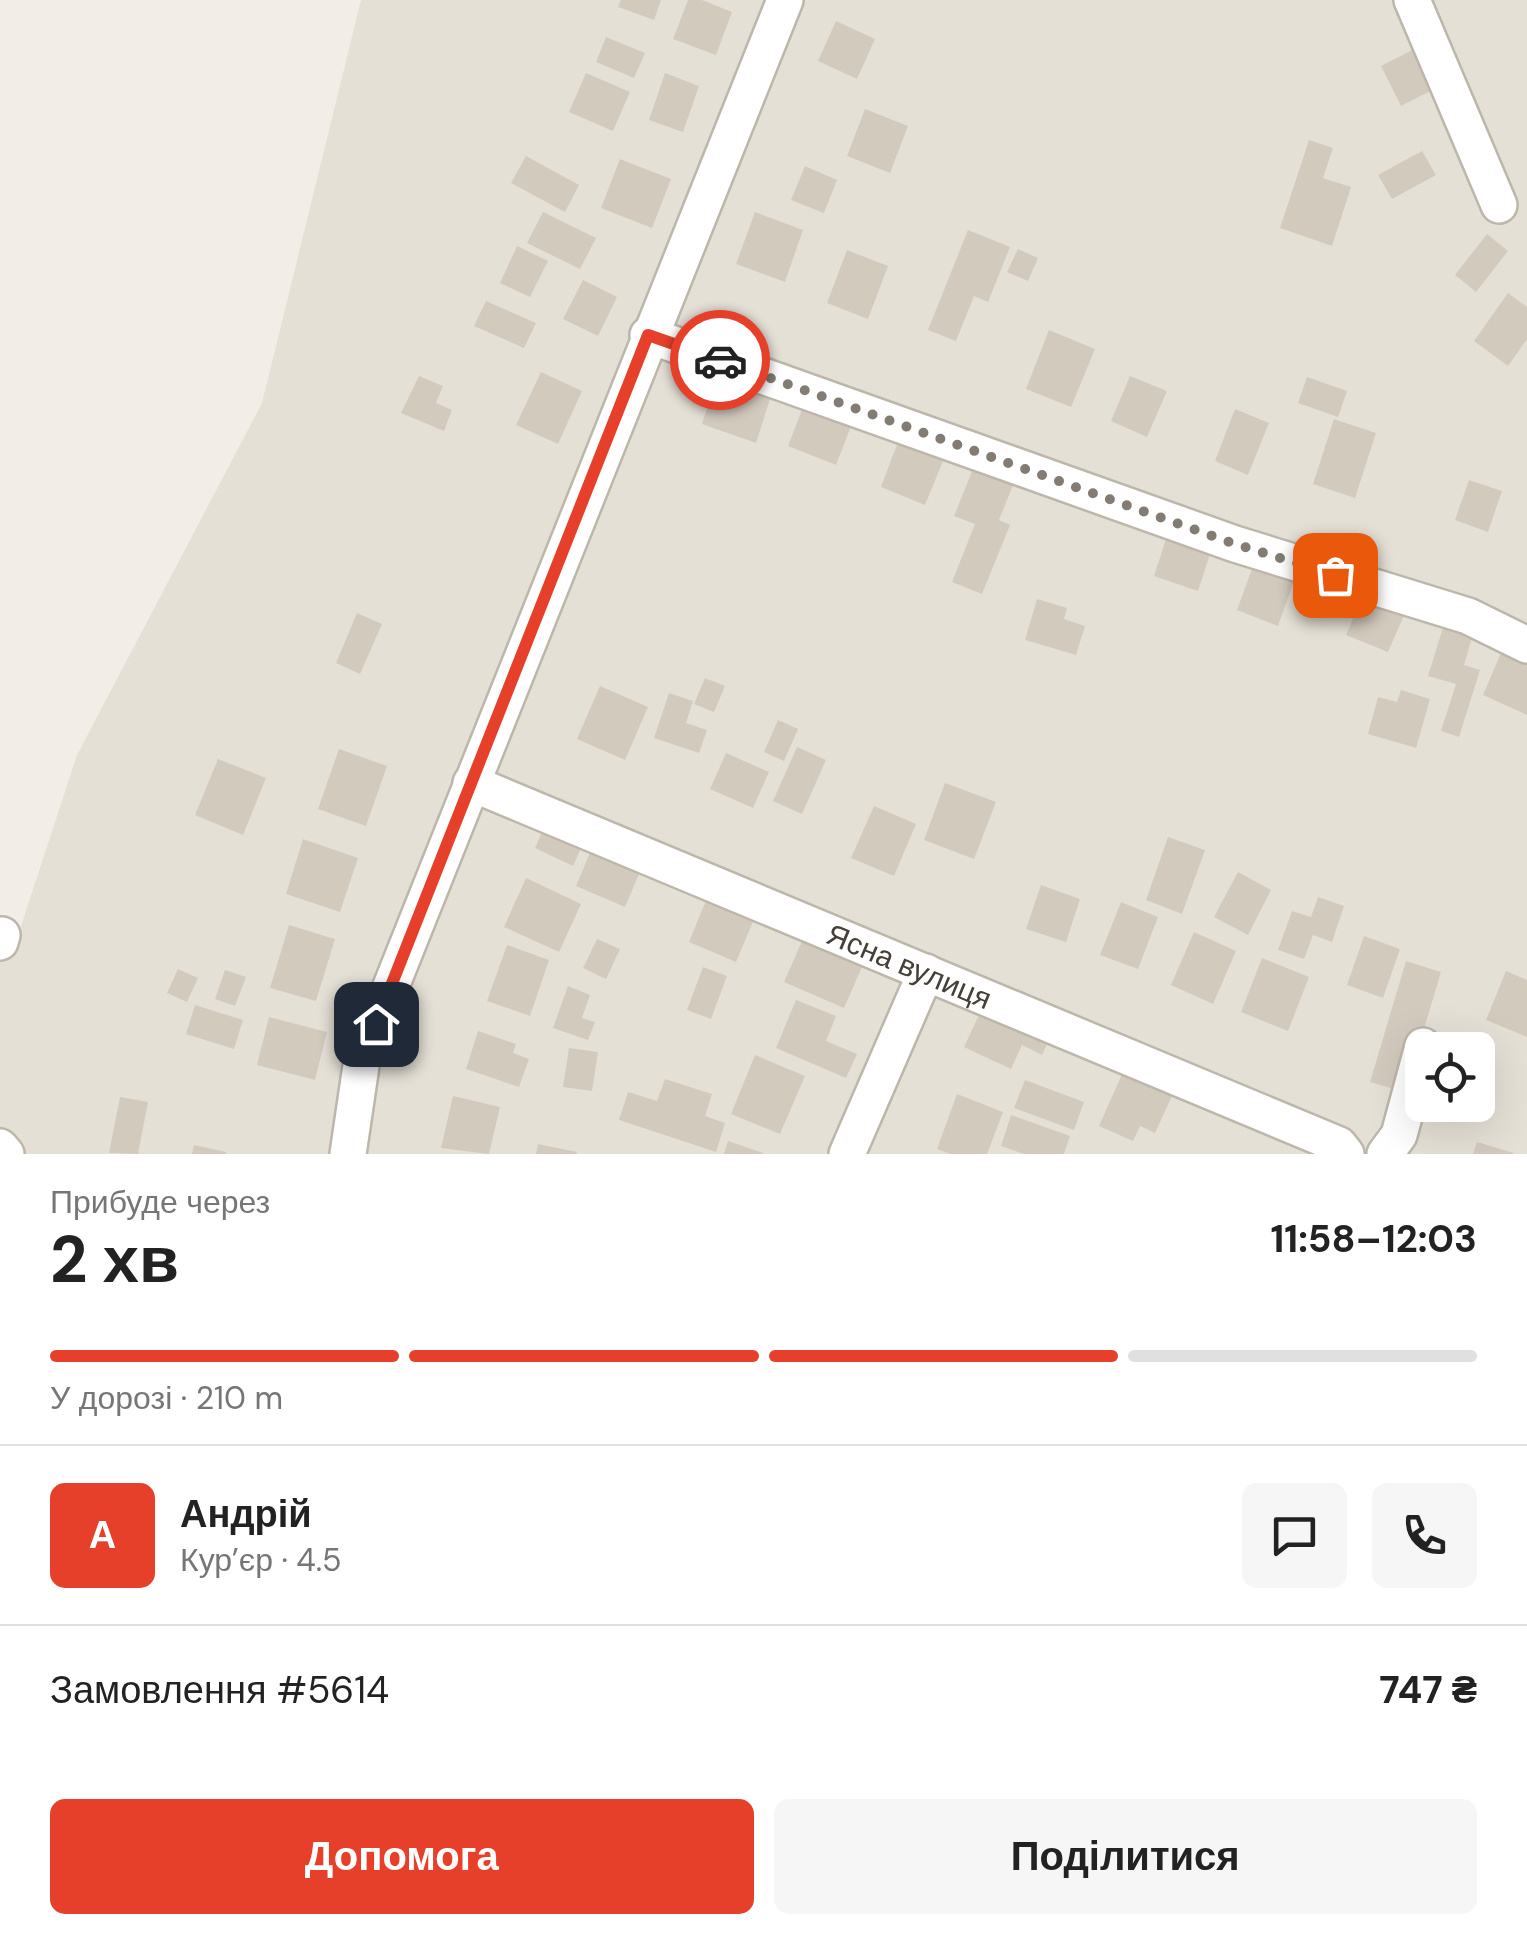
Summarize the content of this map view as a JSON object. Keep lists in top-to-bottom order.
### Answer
{
  "streets": {
    "street": ["Ясна вулиця"]
  },
  "page": {
    "heading": ["2 хв", "Прибуде через", "11:58–12:03"],
    "panel": [
      "Андрій",
      "Кур’єр · 4.5",
      "Замовлення #5614",
      "747 ₴"
    ],
    "bar": "У дорозі · 210 m",
    "round": "А",
    "buttons": ["Допомога", "Поділитися"]
  }
}
